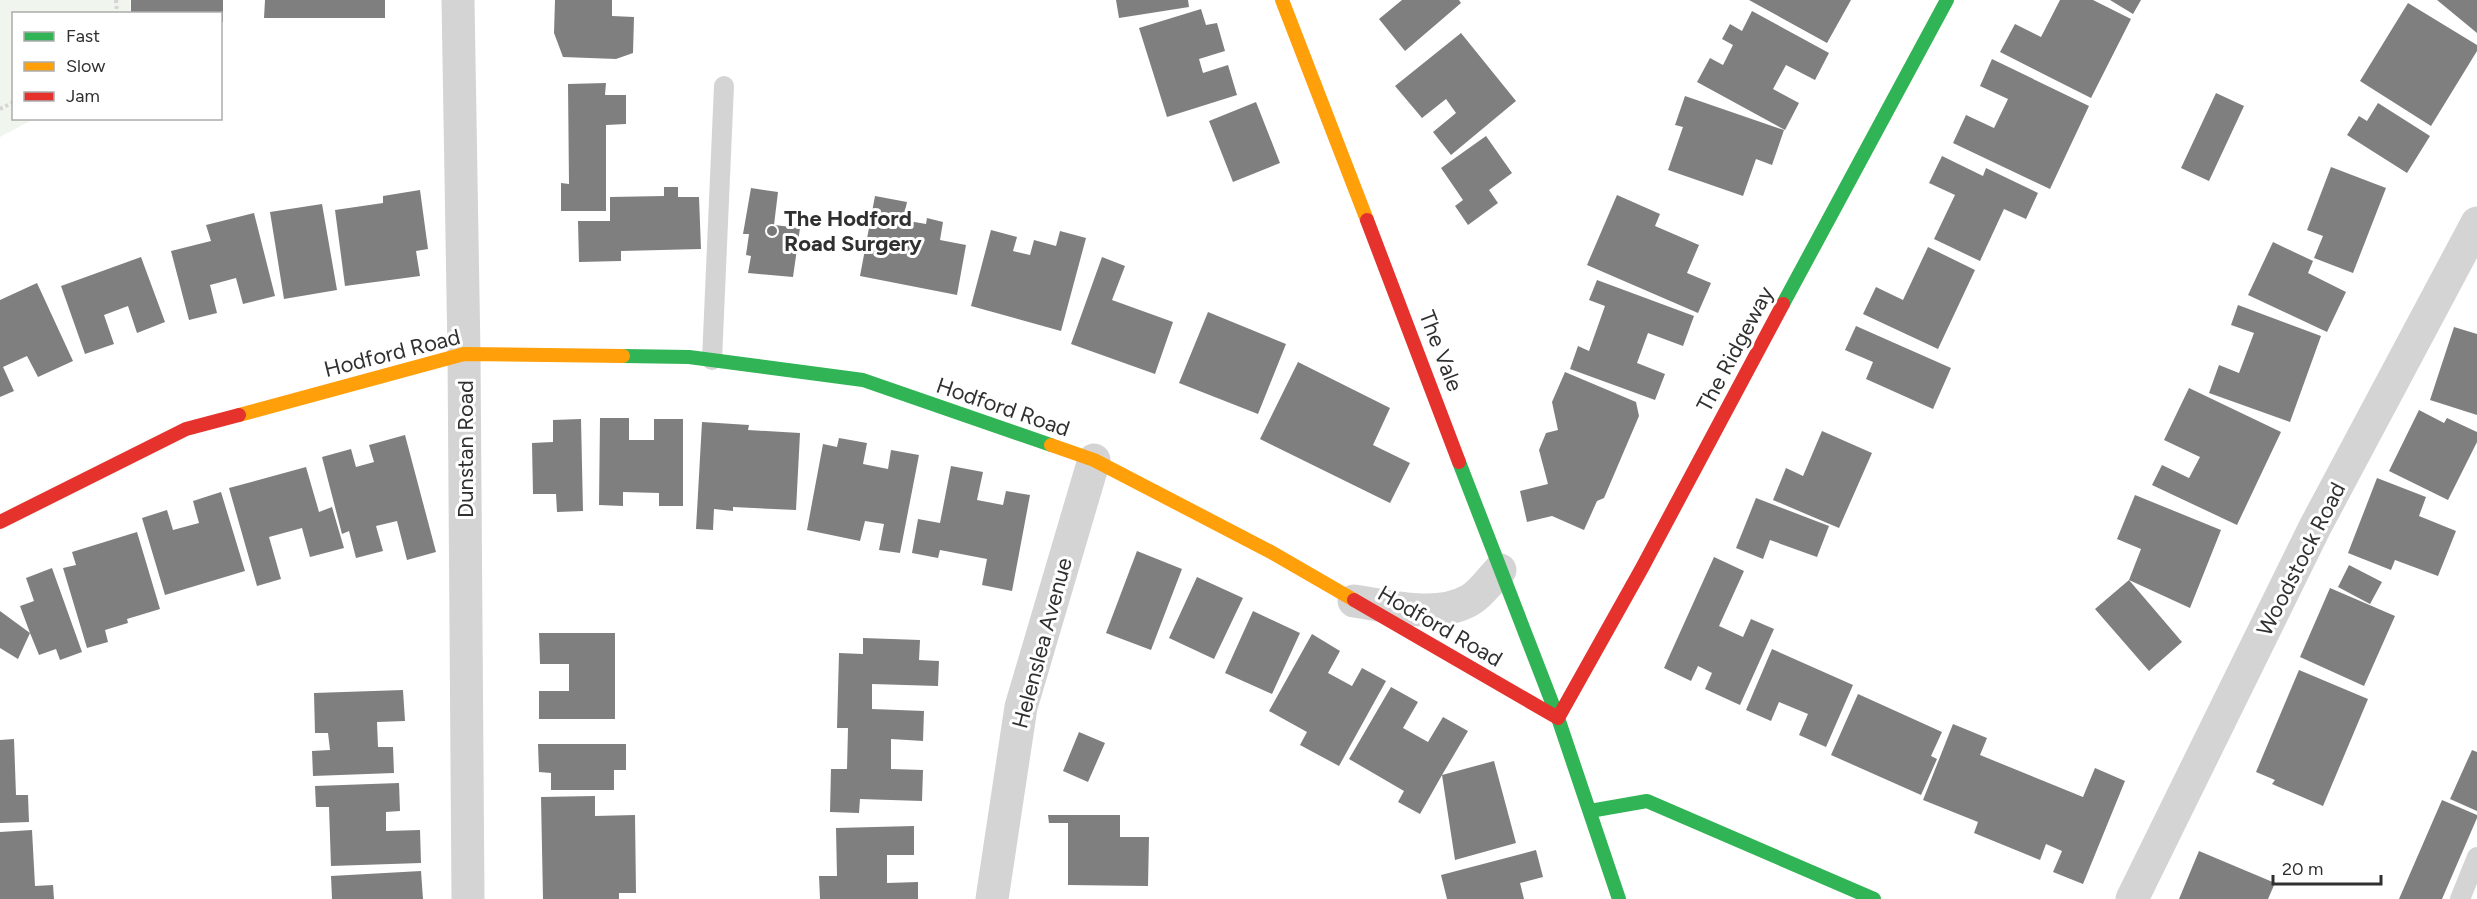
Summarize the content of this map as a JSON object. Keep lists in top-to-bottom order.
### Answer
{
  "streets": {
    "street": [
      "The Ridgeway",
      "The Vale",
      "Hodford Road",
      "Dunstan Road",
      "Woodstock Road",
      "Helenslea Avenue"
    ]
  },
  "crossings": [
    ["The Ridgeway", "The Vale"],
    ["The Ridgeway", "Hodford Road"],
    ["The Vale", "Hodford Road"],
    ["Hodford Road", "Dunstan Road"],
    ["Hodford Road", "Helenslea Avenue"]
  ],
  "places": ["The Hodford Road Surgery"],
  "legend": ["Fast", "Slow", "Jam"],
  "scale_bar": "20 m"
}
